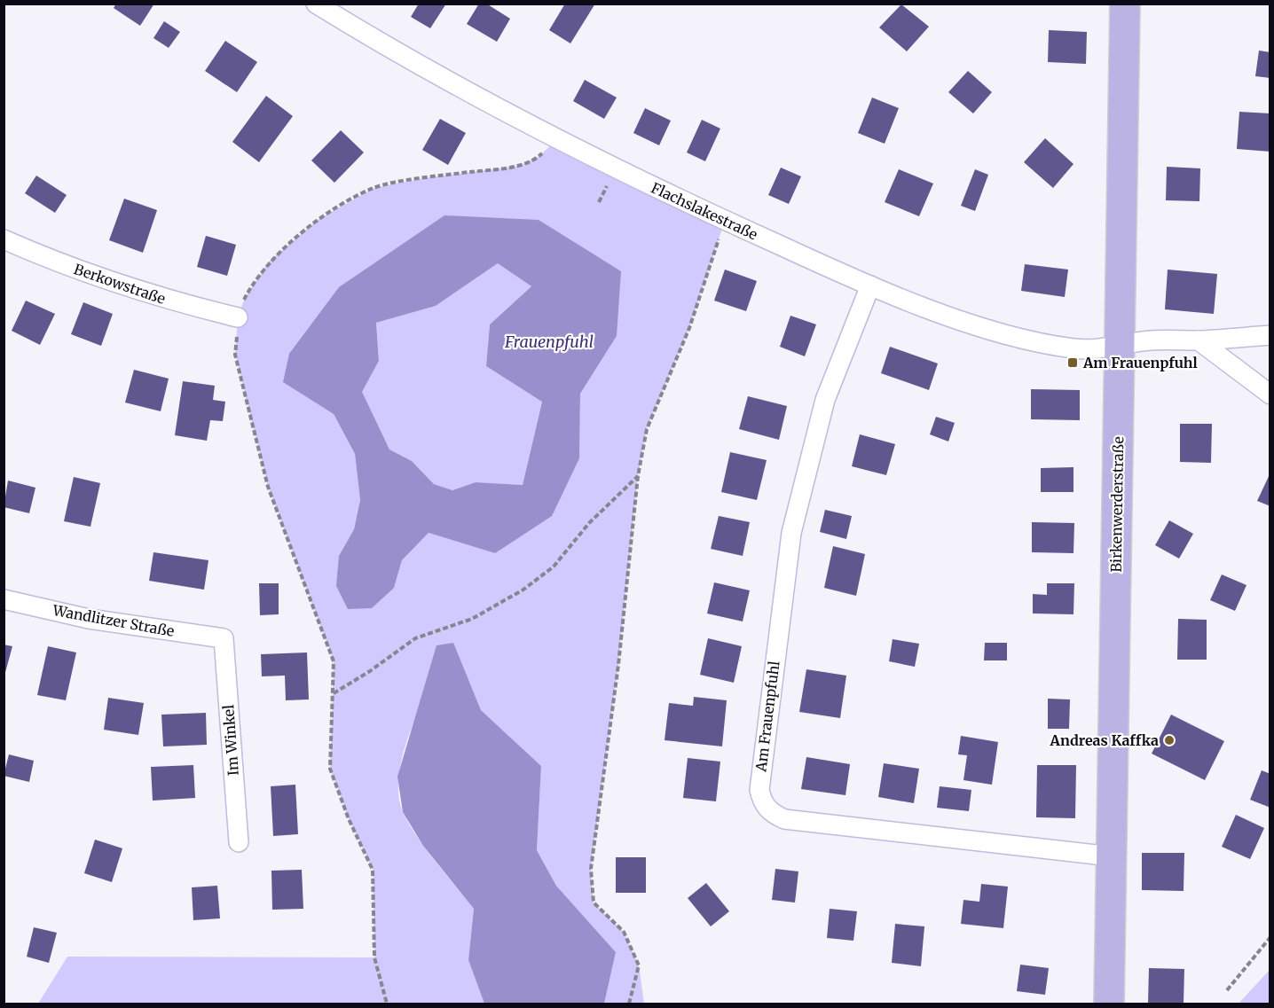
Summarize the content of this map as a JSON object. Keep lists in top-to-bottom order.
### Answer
{
  "streets": {
    "main road": ["Birkenwerderstraße"],
    "street": [
      "Flachslakestraße",
      "Berkowstraße",
      "Wandlitzer Straße",
      "Am Frauenpfuhl",
      "Im Winkel"
    ]
  },
  "crossings": [
    ["Flachslakestraße", "Birkenwerderstraße"],
    ["Flachslakestraße", "Am Frauenpfuhl"],
    ["Birkenwerderstraße", "Am Frauenpfuhl"],
    ["Wandlitzer Straße", "Im Winkel"]
  ],
  "water": ["Frauenpfuhl"],
  "places": {
    "transit": ["Am Frauenpfuhl"],
    "other": ["Andreas Kaffka"]
  }
}
